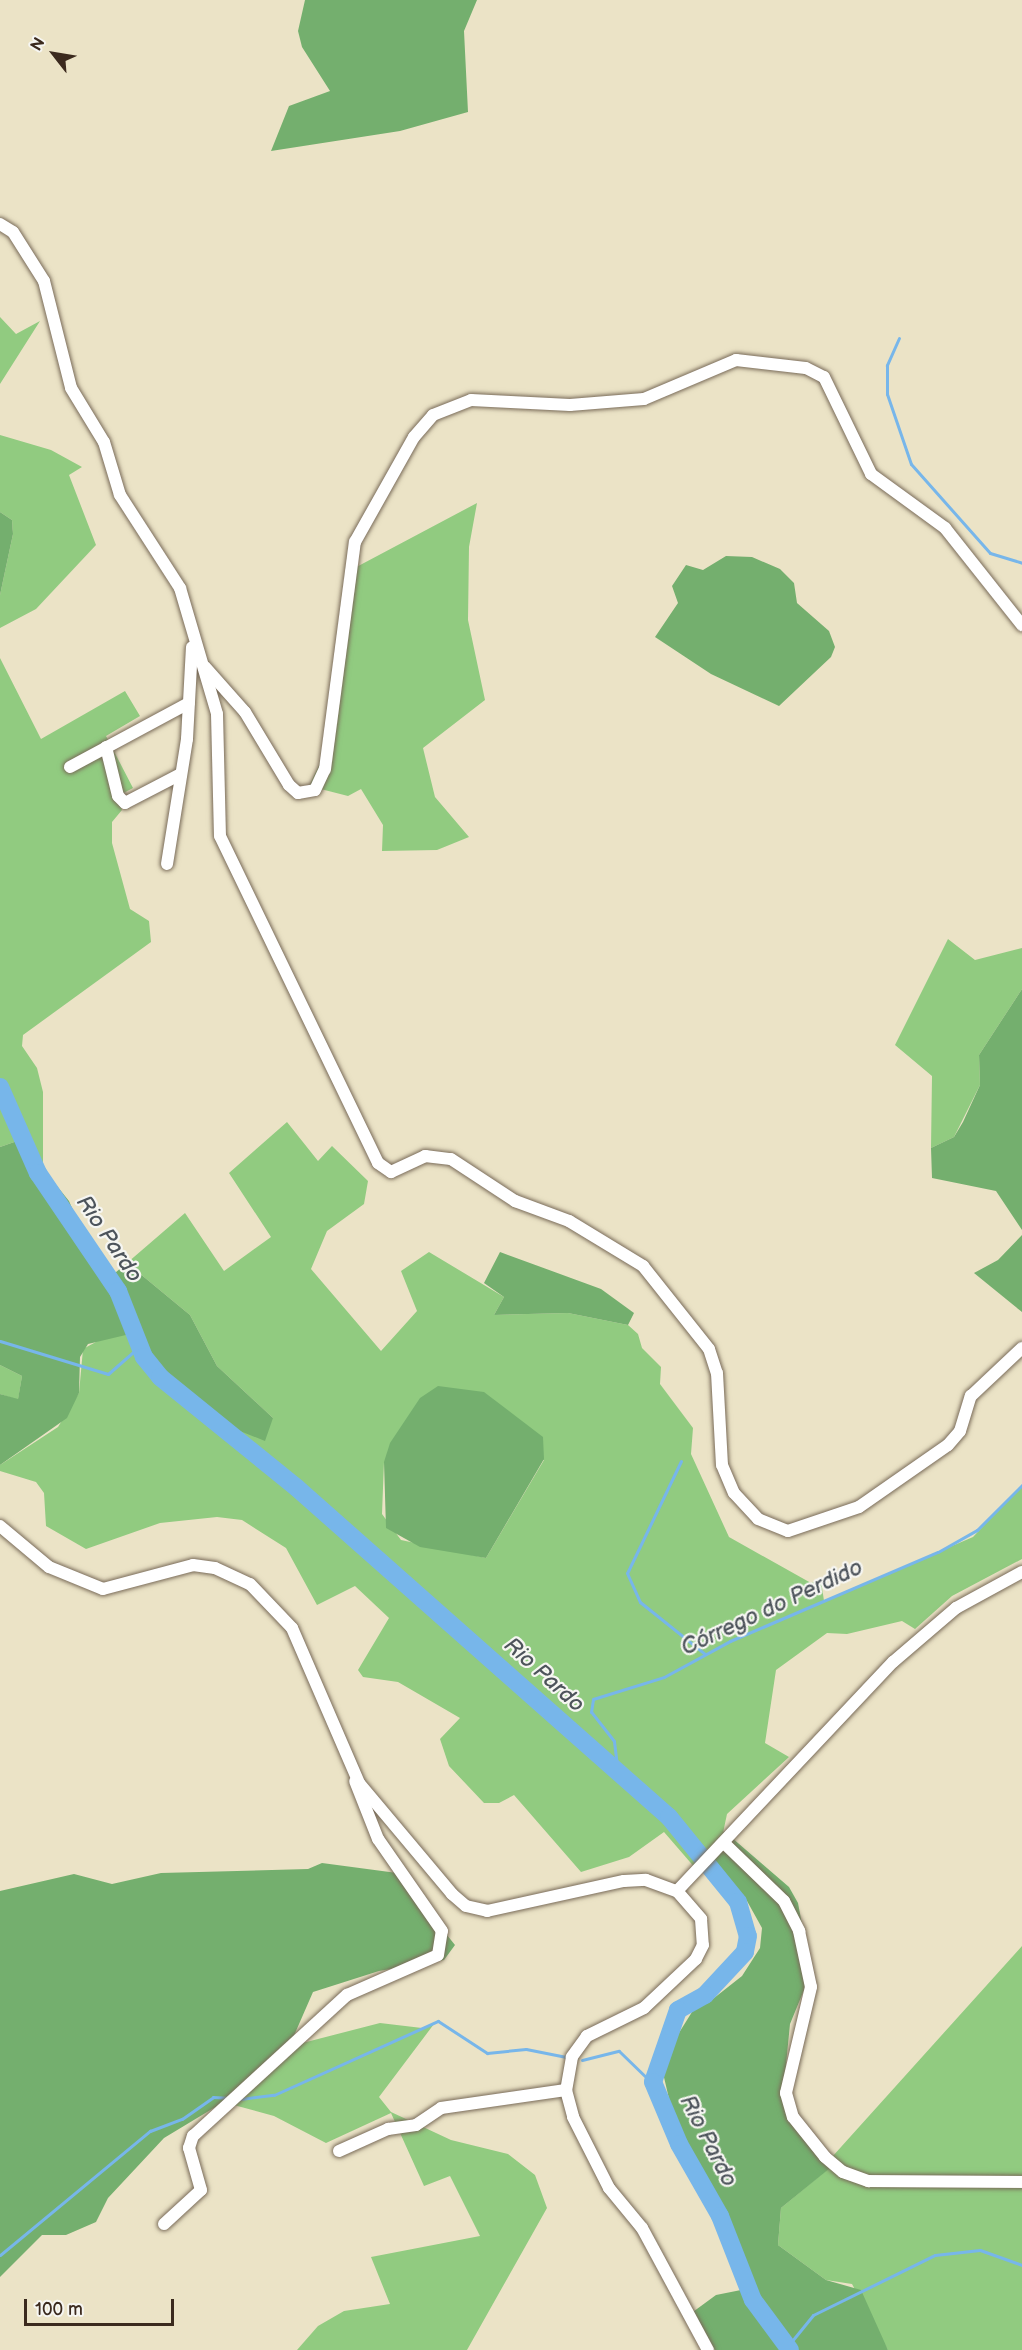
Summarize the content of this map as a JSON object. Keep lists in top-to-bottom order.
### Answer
{
  "water": ["Rio Pardo", "Córrego do Perdido"],
  "scale_bar": "100 m",
  "north": "top left"
}
